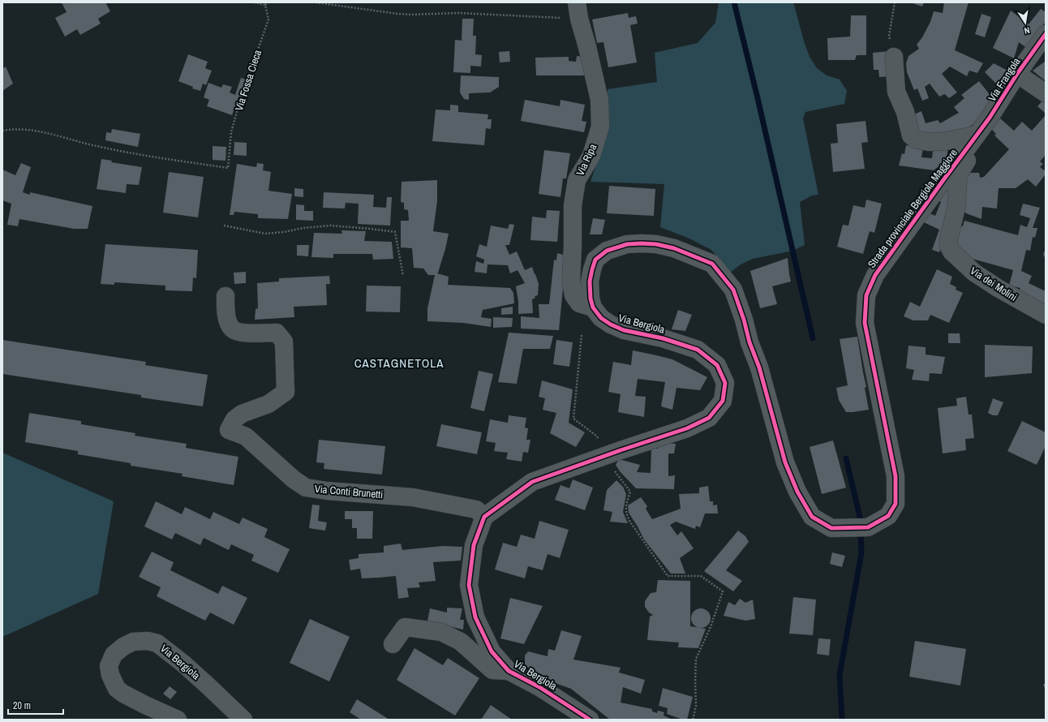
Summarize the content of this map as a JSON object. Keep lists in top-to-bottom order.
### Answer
{
  "streets": {
    "street": [
      "Via Frangola",
      "Via Ripa",
      "Strada provinciale Bergiola Maggiore",
      "Via dei Molini",
      "Via Bergiola",
      "Via Conti Brunetti"
    ],
    "path": ["Via Fossa Cieca"]
  },
  "crossings": [
    ["Via Frangola", "Strada provinciale Bergiola Maggiore"],
    ["Via Frangola", "Via dei Molini"],
    ["Via Ripa", "Strada provinciale Bergiola Maggiore"],
    ["Via Ripa", "Via Bergiola"],
    ["Strada provinciale Bergiola Maggiore", "Via dei Molini"],
    ["Strada provinciale Bergiola Maggiore", "Via Bergiola"],
    ["Via Bergiola", "Via Conti Brunetti"]
  ],
  "districts": ["CASTAGNETOLA"],
  "scale_bar": "20 m",
  "north": "bottom"
}
